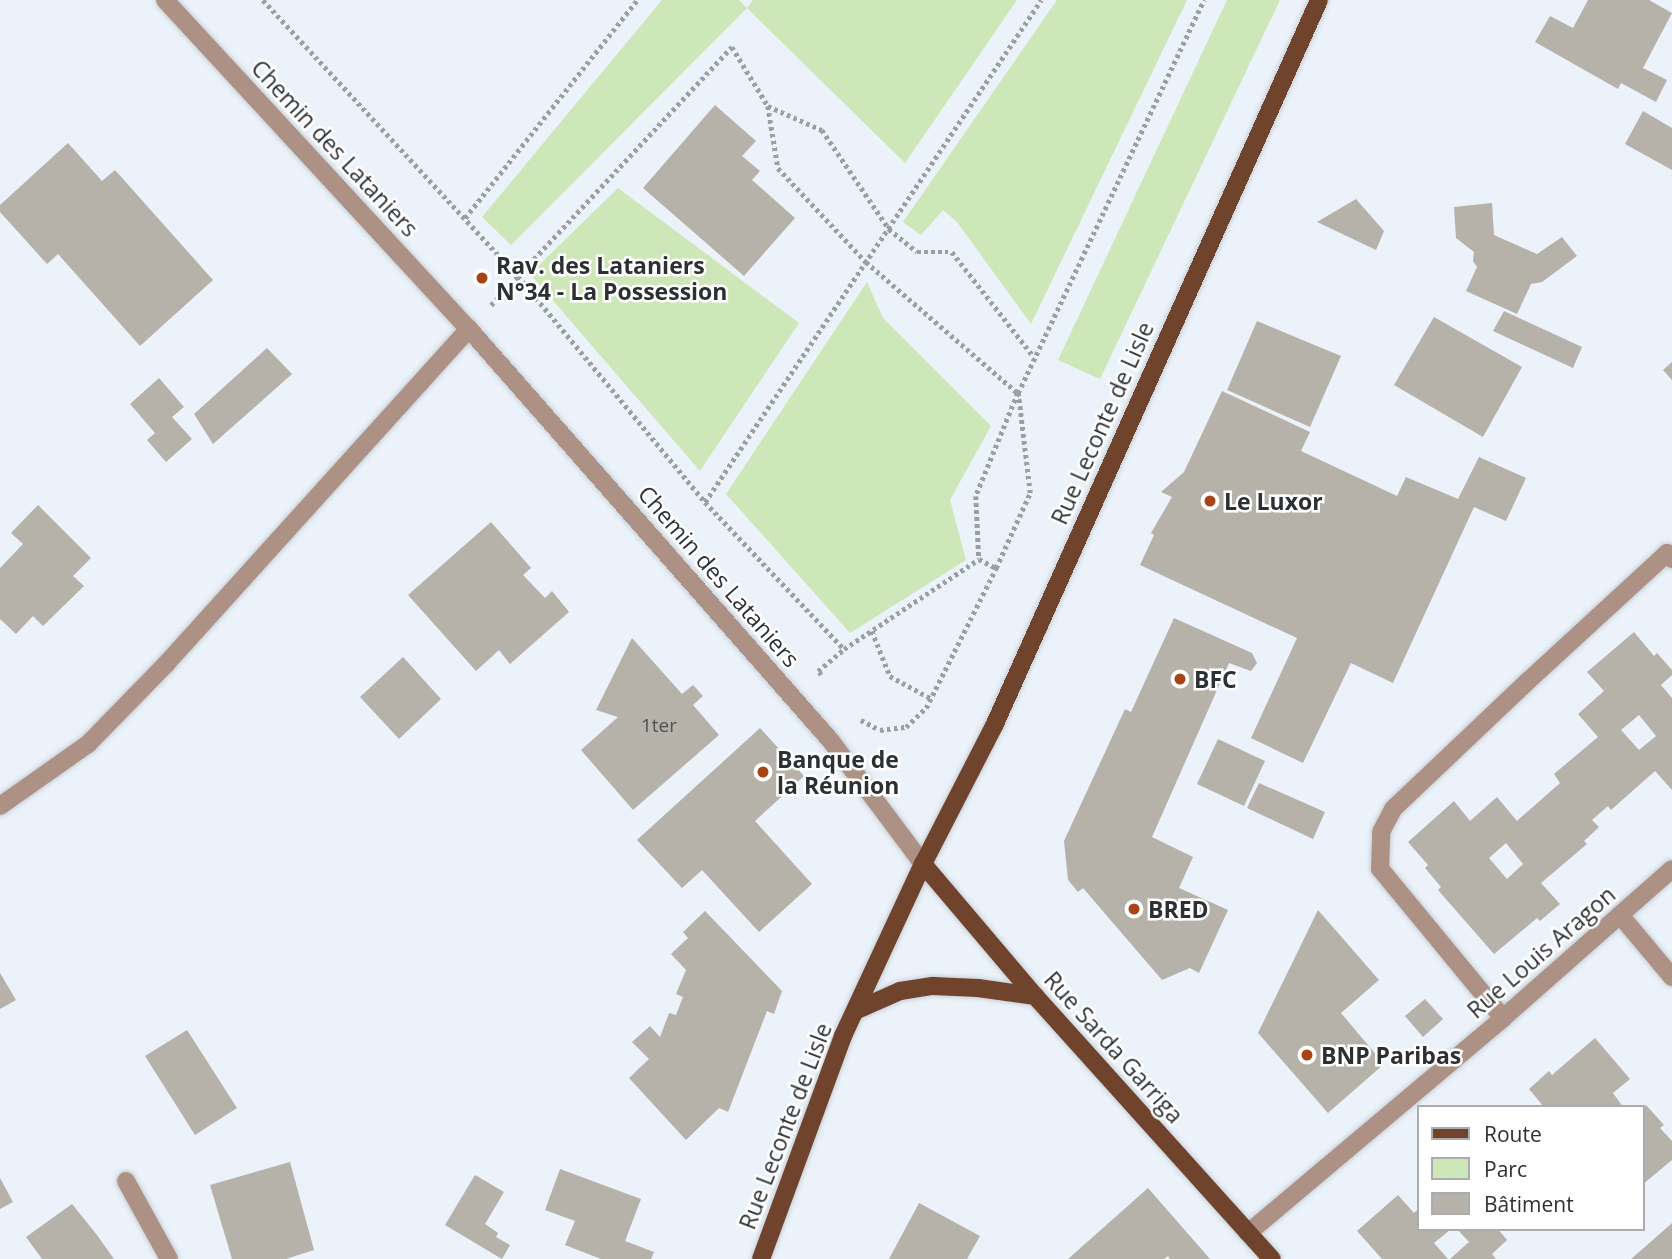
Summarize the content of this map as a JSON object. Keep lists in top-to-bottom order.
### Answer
{
  "streets": {
    "main road": ["Rue Leconte de Lisle", "Rue Sarda Garriga"],
    "street": ["Chemin des Lataniers", "Rue Louis Aragon"]
  },
  "crossings": [
    ["Chemin des Lataniers", "Rue Leconte de Lisle"],
    ["Chemin des Lataniers", "Rue Sarda Garriga"],
    ["Rue Leconte de Lisle", "Rue Sarda Garriga"],
    ["Rue Louis Aragon", "Rue Sarda Garriga"]
  ],
  "places": [
    "Rav. des Lataniers N°34 - La Possession",
    "Le Luxor",
    "BFC",
    "Banque de la Réunion",
    "BRED",
    "BNP Paribas"
  ],
  "house_numbers": ["1ter"],
  "legend": ["Route", "Parc", "Bâtiment"]
}
